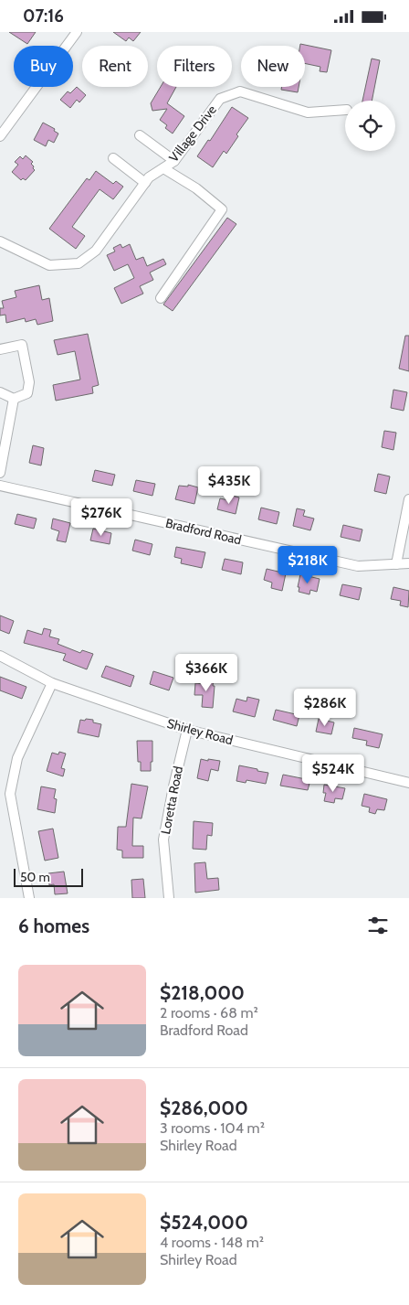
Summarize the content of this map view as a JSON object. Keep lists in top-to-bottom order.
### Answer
{
  "streets": {
    "street": [
      "Village Drive",
      "Bradford Road",
      "Shirley Road",
      "Loretta Road"
    ]
  },
  "crossings": [
    ["Shirley Road", "Loretta Road"]
  ],
  "scale_bar": "50 m",
  "page": {
    "status": "07:16",
    "chip": [
      "Buy",
      "Rent",
      "Filters",
      "New"
    ],
    "price": [
      "$435K",
      "$276K",
      "$218K",
      "$366K",
      "$286K",
      "$524K"
    ],
    "scale": "50 m",
    "heading": "6 homes",
    "list": [
      {
        "name": "$218,000",
        "note": "2 rooms · 68 m² · Bradford Road"
      },
      {
        "name": "$286,000",
        "note": "3 rooms · 104 m² · Shirley Road"
      },
      {
        "name": "$524,000",
        "note": "4 rooms · 148 m² · Shirley Road"
      }
    ]
  }
}
